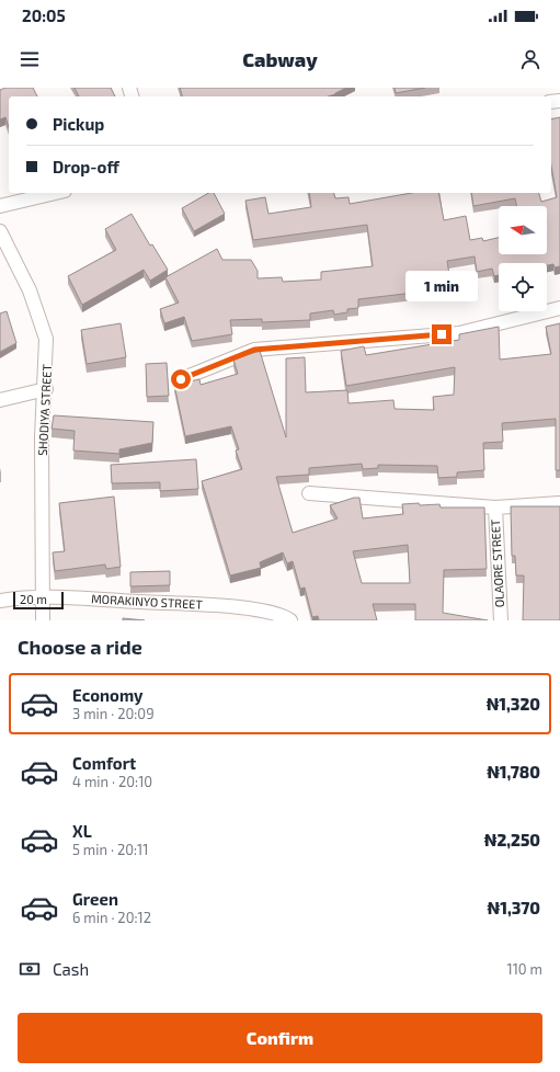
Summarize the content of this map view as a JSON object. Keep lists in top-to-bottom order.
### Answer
{
  "streets": {
    "street": ["SHODIYA STREET", "OLAORE STREET", "MORAKINYO STREET"]
  },
  "crossings": [
    ["SHODIYA STREET", "MORAKINYO STREET"]
  ],
  "scale_bar": "20 m",
  "north": "left",
  "page": {
    "status": "20:05",
    "header": "Cabway",
    "banner": ["Pickup", "Drop-off"],
    "bubble": "1 min",
    "scale": "20 m",
    "heading": "Choose a ride",
    "list": [
      {
        "name": "Economy",
        "note": "3 min · 20:09",
        "value": "₦1,320"
      },
      {
        "name": "Comfort",
        "note": "4 min · 20:10",
        "value": "₦1,780"
      },
      {
        "name": "XL",
        "note": "5 min · 20:11",
        "value": "₦2,250"
      },
      {
        "name": "Green",
        "note": "6 min · 20:12",
        "value": "₦1,370"
      }
    ],
    "pay": ["Cash", "110 m"],
    "buttons": "Confirm"
  }
}
